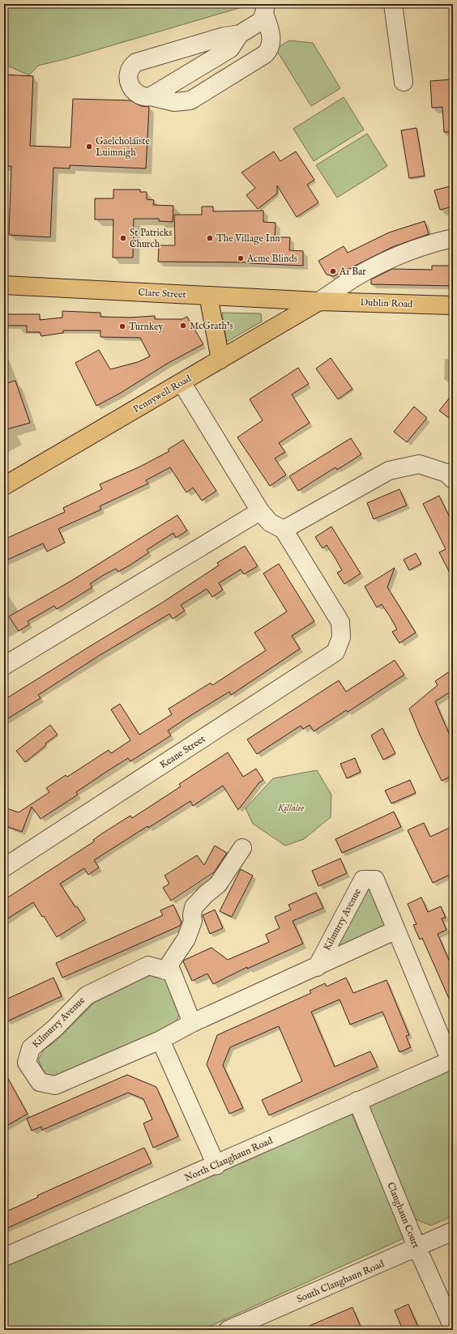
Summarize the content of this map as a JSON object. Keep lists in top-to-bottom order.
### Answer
{
  "streets": {
    "main road": ["Clare Street", "Dublin Road", "Pennywell Road"],
    "street": [
      "Keane Street",
      "Kilmurry Avenue",
      "North Claughaun Road",
      "Claughaun Court",
      "South Claughaun Road"
    ]
  },
  "crossings": [
    ["Clare Street", "Dublin Road"],
    ["Clare Street", "Pennywell Road"],
    ["Dublin Road", "Pennywell Road"],
    ["Kilmurry Avenue", "North Claughaun Road"],
    ["North Claughaun Road", "Claughaun Court"],
    ["Claughaun Court", "South Claughaun Road"]
  ],
  "parks": ["Killalee"],
  "places": [
    "Gaelcholáiste Luimnigh",
    "St Patricks Church",
    "The Village Inn",
    "Acme Blinds",
    "A1 Bar",
    "McGrath’s",
    "Turnkey"
  ]
}
